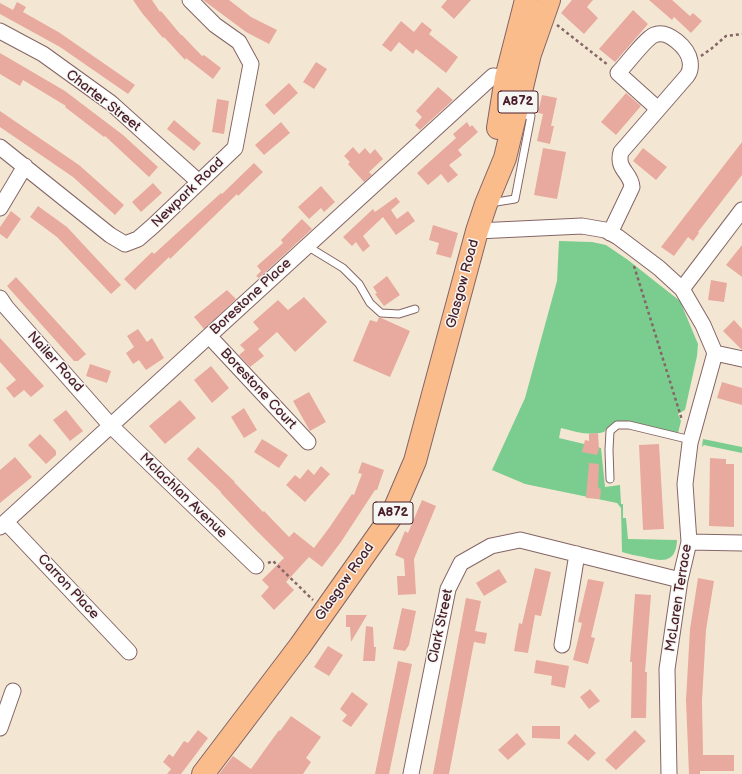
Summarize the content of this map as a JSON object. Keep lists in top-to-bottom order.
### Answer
{
  "streets": {
    "main road": ["A872", "Glasgow Road"],
    "street": [
      "Charter Street",
      "Newpark Road",
      "Borestone Place",
      "Nailer Road",
      "Borestone Court",
      "Mclachlan Avenue",
      "Carron Place",
      "McLaren Terrace",
      "Clark Street"
    ]
  },
  "crossings": [
    ["Charter Street", "Newpark Road"],
    ["Glasgow Road", "Borestone Place"],
    ["Borestone Place", "Nailer Road"],
    ["Borestone Place", "Borestone Court"],
    ["Borestone Place", "Mclachlan Avenue"],
    ["Borestone Place", "Carron Place"],
    ["Nailer Road", "Mclachlan Avenue"],
    ["McLaren Terrace", "Clark Street"]
  ]
}
